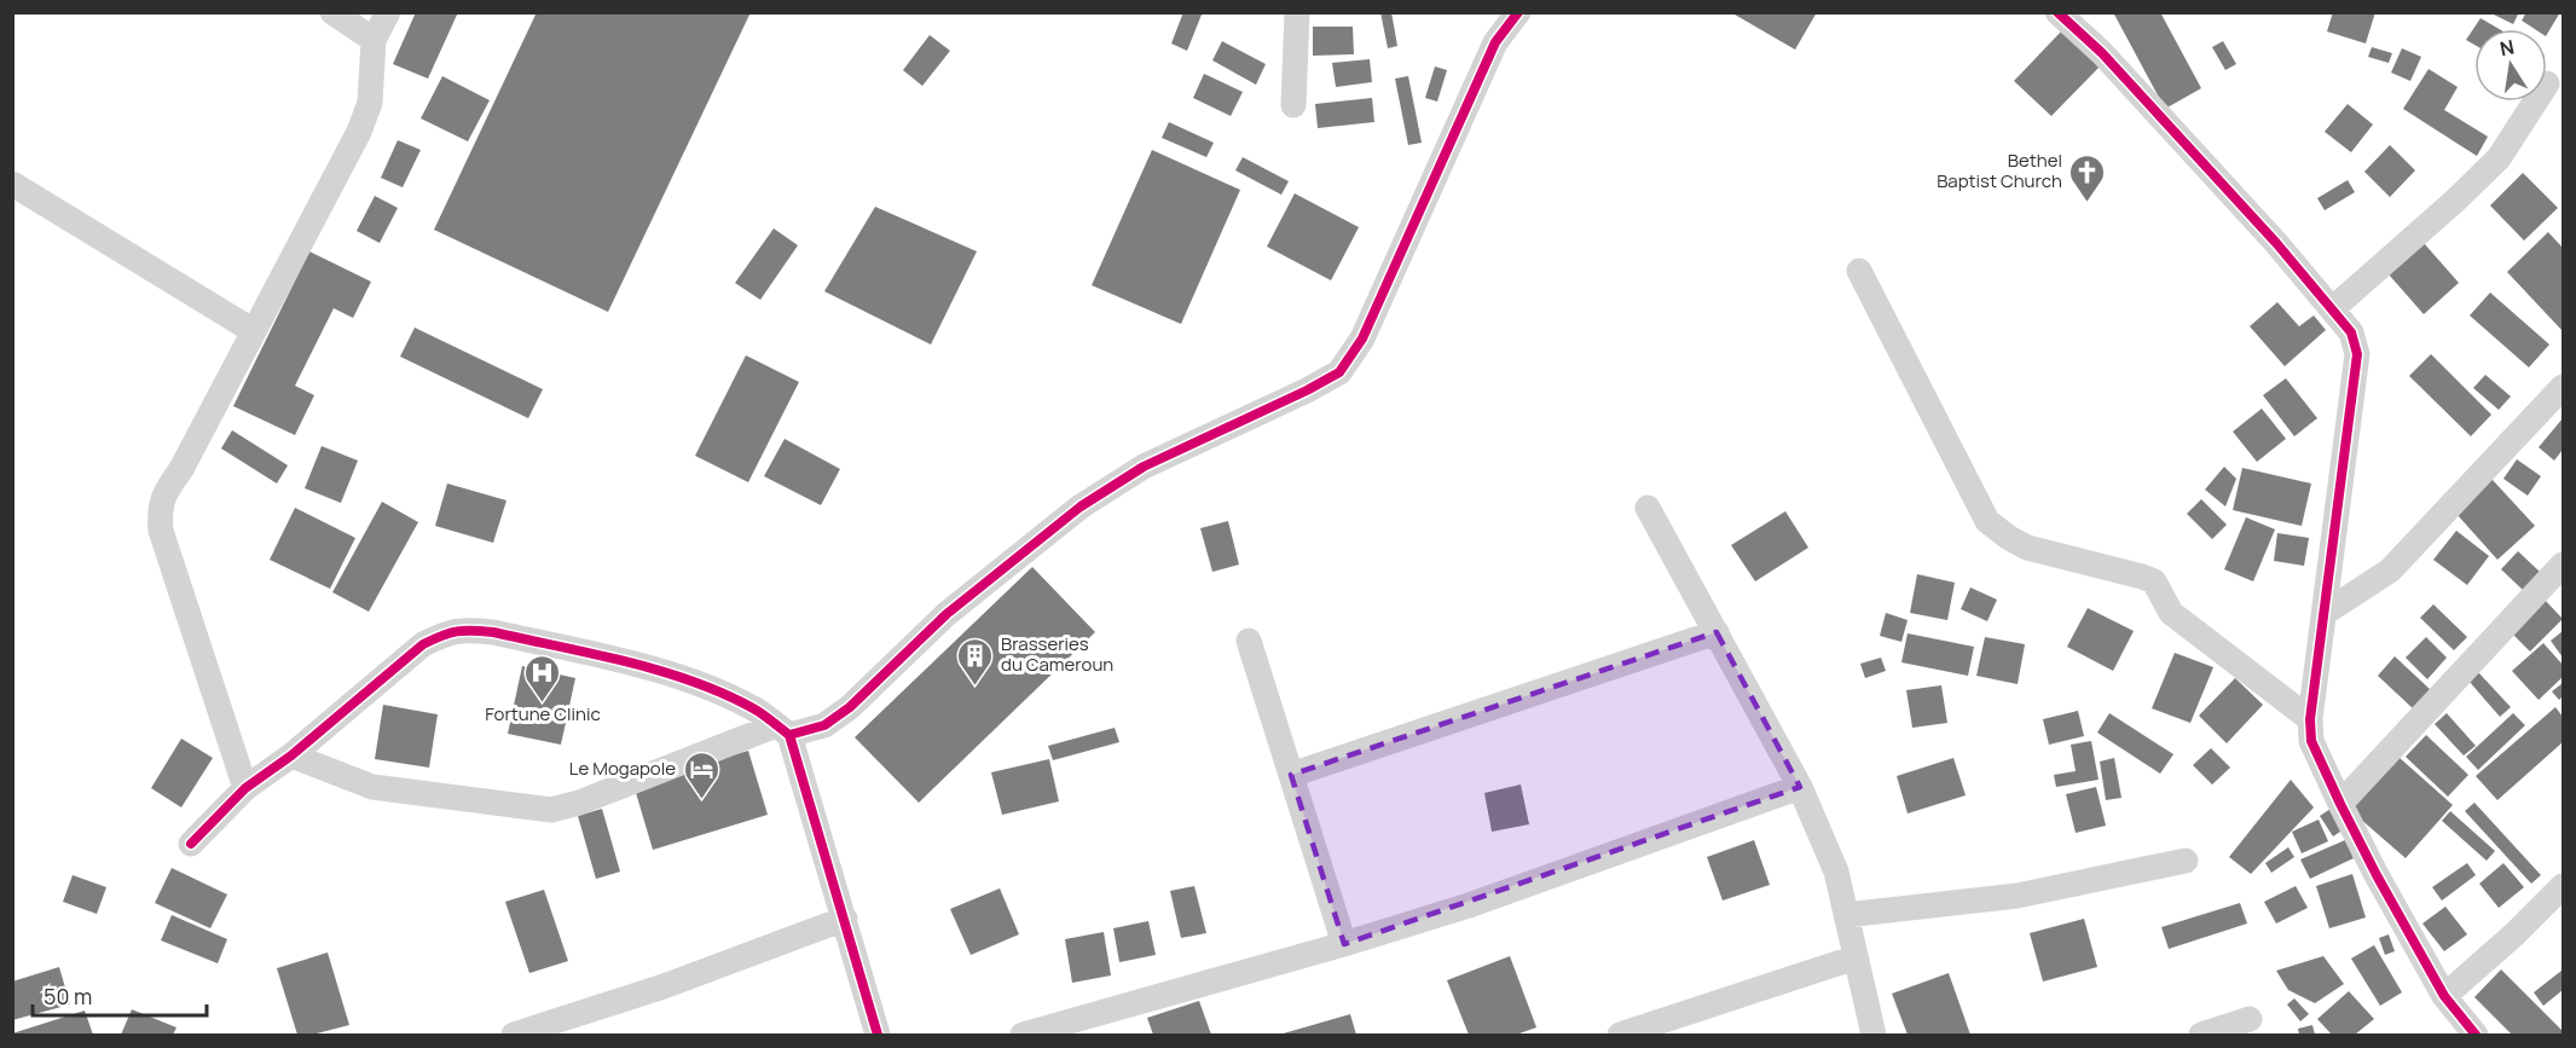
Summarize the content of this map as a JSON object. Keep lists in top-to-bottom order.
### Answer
{
  "places": {
    "church": ["Bethel Baptist Church"],
    "building": ["Brasseries du Cameroun"],
    "hospital": ["Fortune Clinic"],
    "hotel": ["Le Mogapole"]
  },
  "scale_bar": "50 m",
  "north": "top"
}
